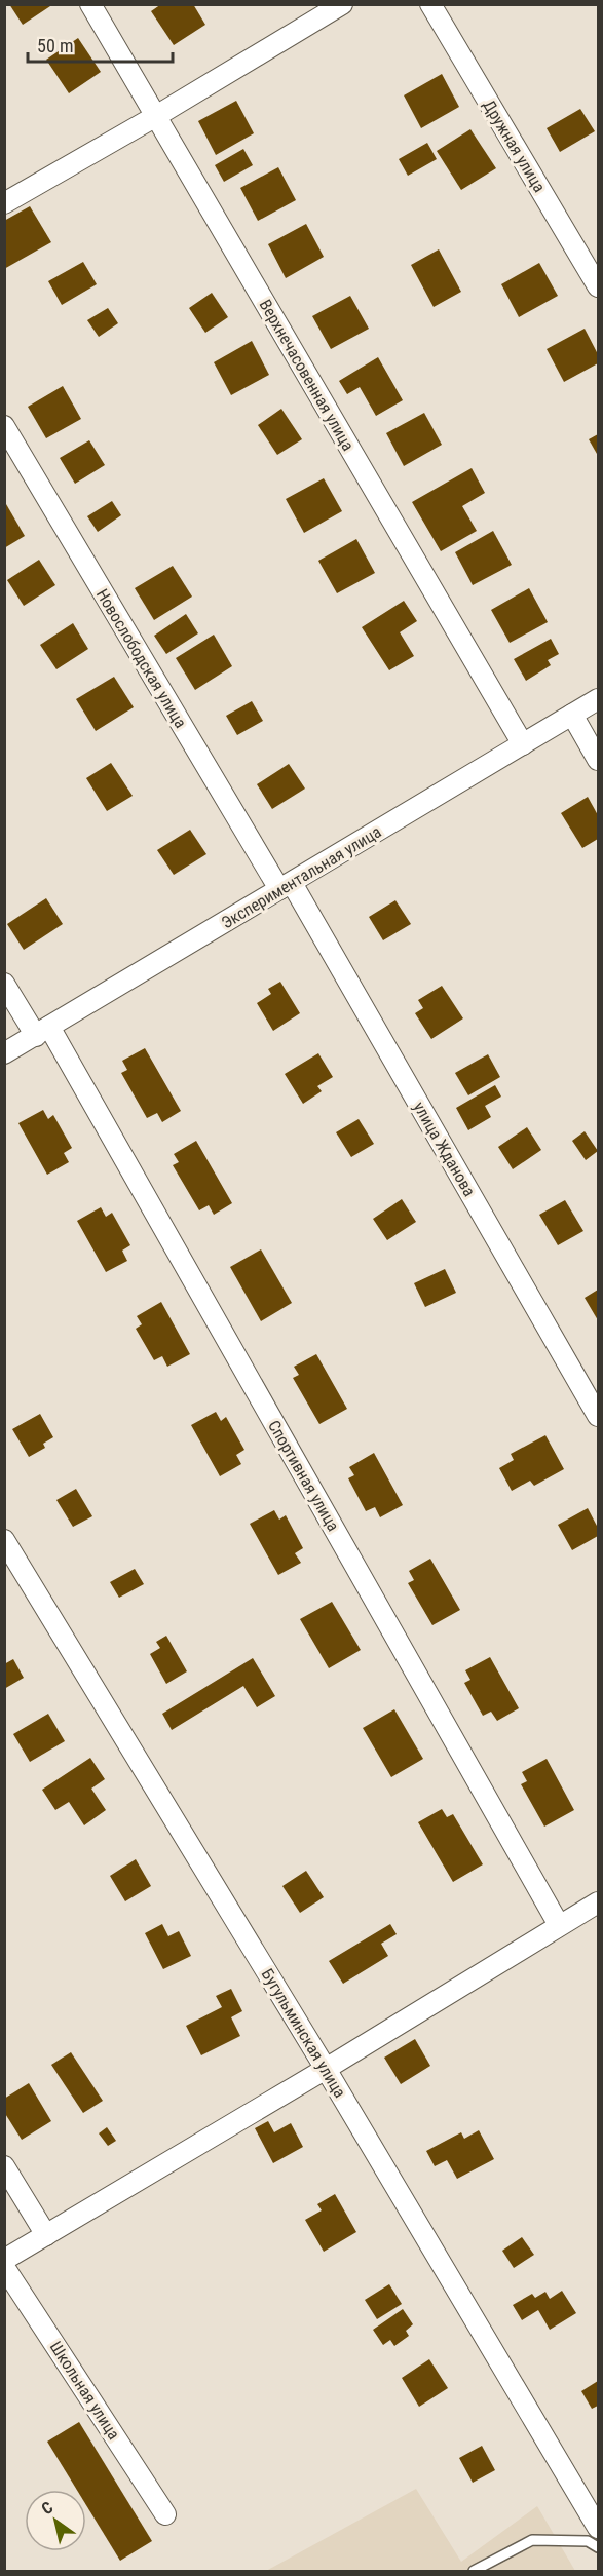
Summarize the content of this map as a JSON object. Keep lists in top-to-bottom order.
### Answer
{
  "streets": {
    "street": [
      "Дружная улица",
      "Верхнечасовенная улица",
      "Новослободская улица",
      "Экспериментальная улица",
      "улица Жданова",
      "Спортивная улица",
      "Бугульминская улица",
      "Школьная улица"
    ]
  },
  "crossings": [
    ["Верхнечасовенная улица", "Экспериментальная улица"],
    ["Новослободская улица", "Экспериментальная улица"],
    ["Новослободская улица", "улица Жданова"],
    ["Экспериментальная улица", "улица Жданова"],
    ["Экспериментальная улица", "Спортивная улица"]
  ],
  "scale_bar": "50 m",
  "north": "top left"
}
